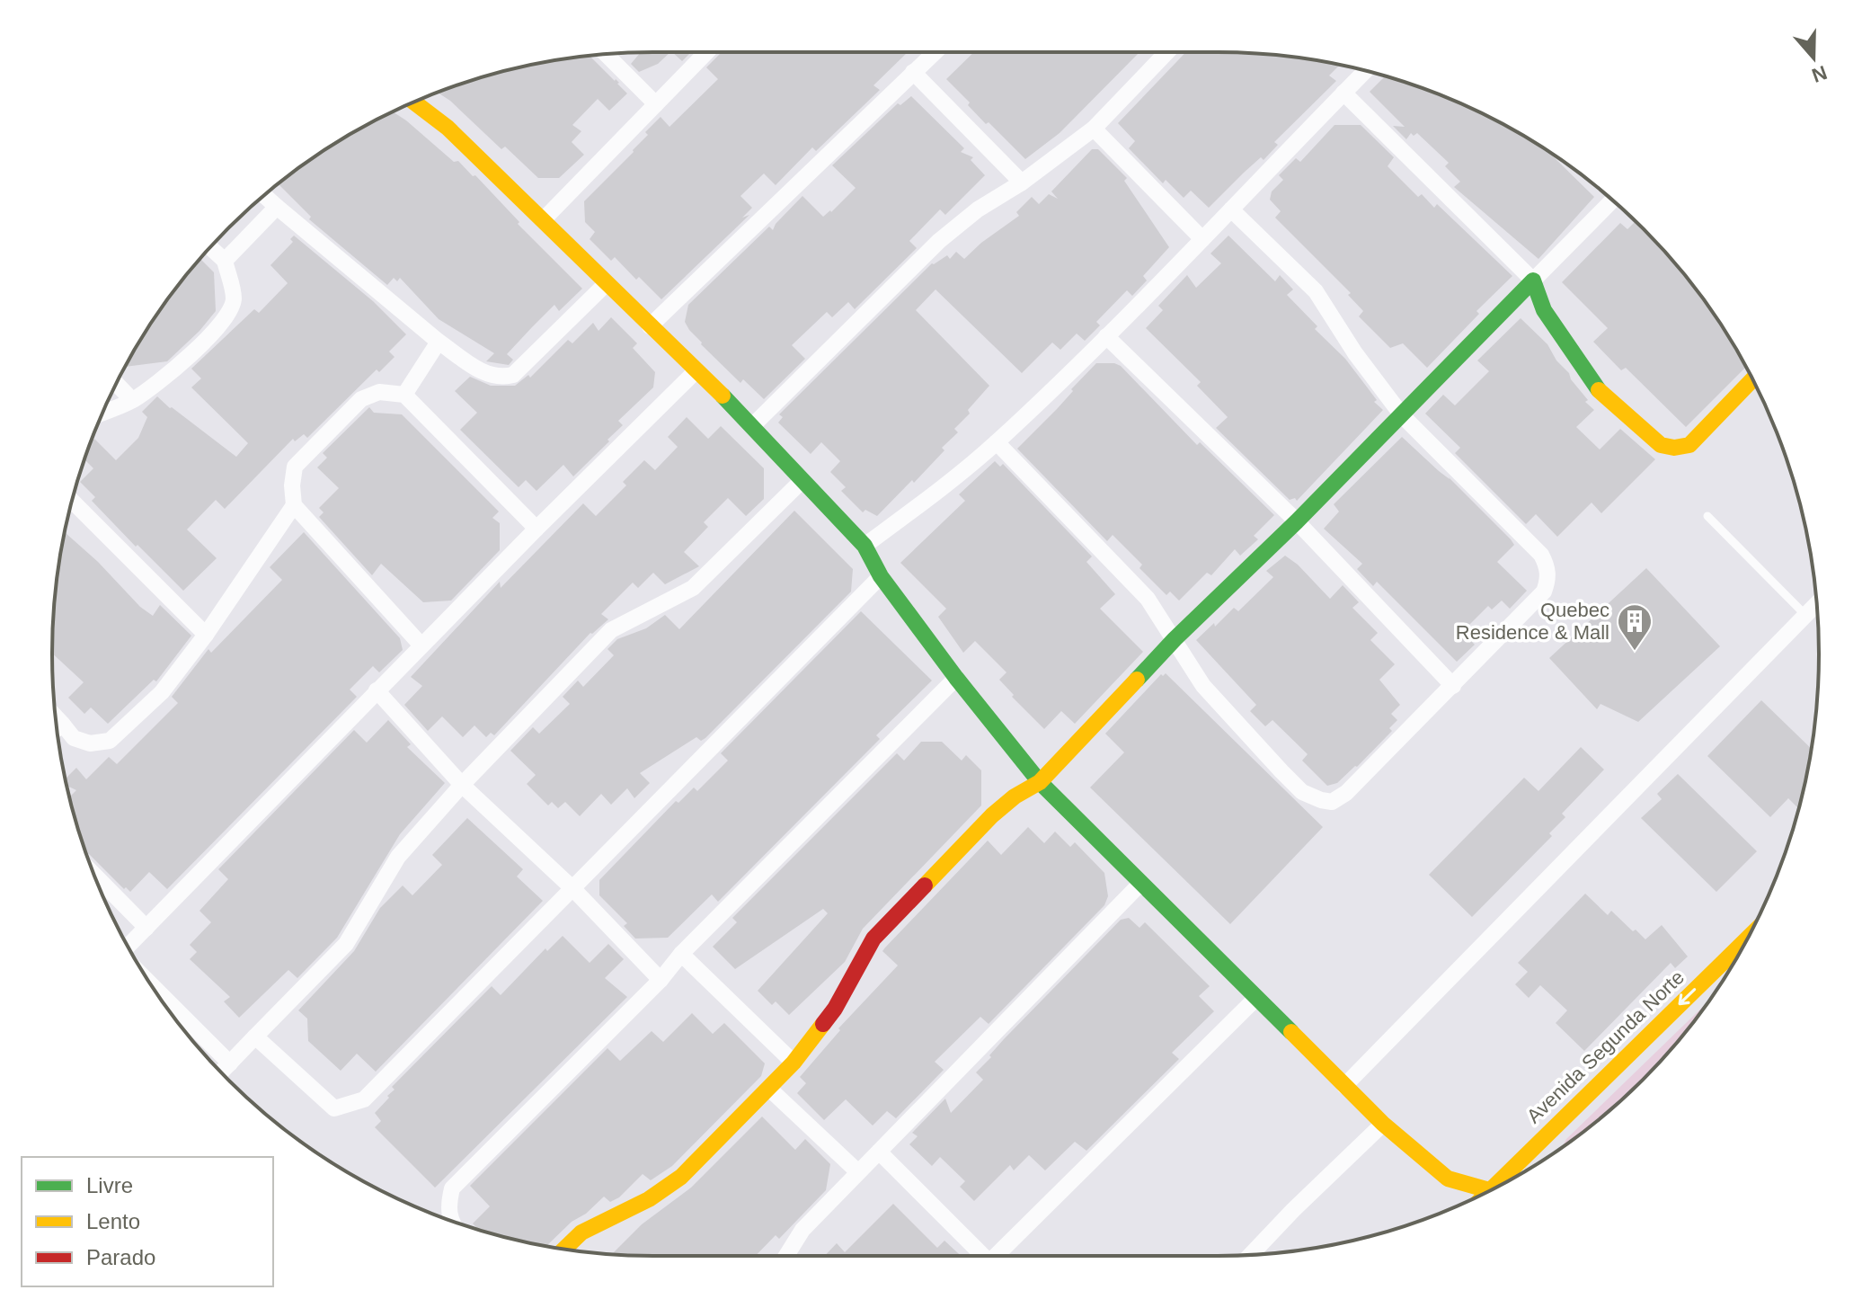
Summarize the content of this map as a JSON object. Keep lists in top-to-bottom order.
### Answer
{
  "streets": {
    "street": ["Avenida Segunda Norte"]
  },
  "one_way": ["Avenida Segunda Norte"],
  "places": {
    "building": ["Quebec Residence & Mall"]
  },
  "legend": ["Livre", "Lento", "Parado"],
  "north": "bottom"
}
